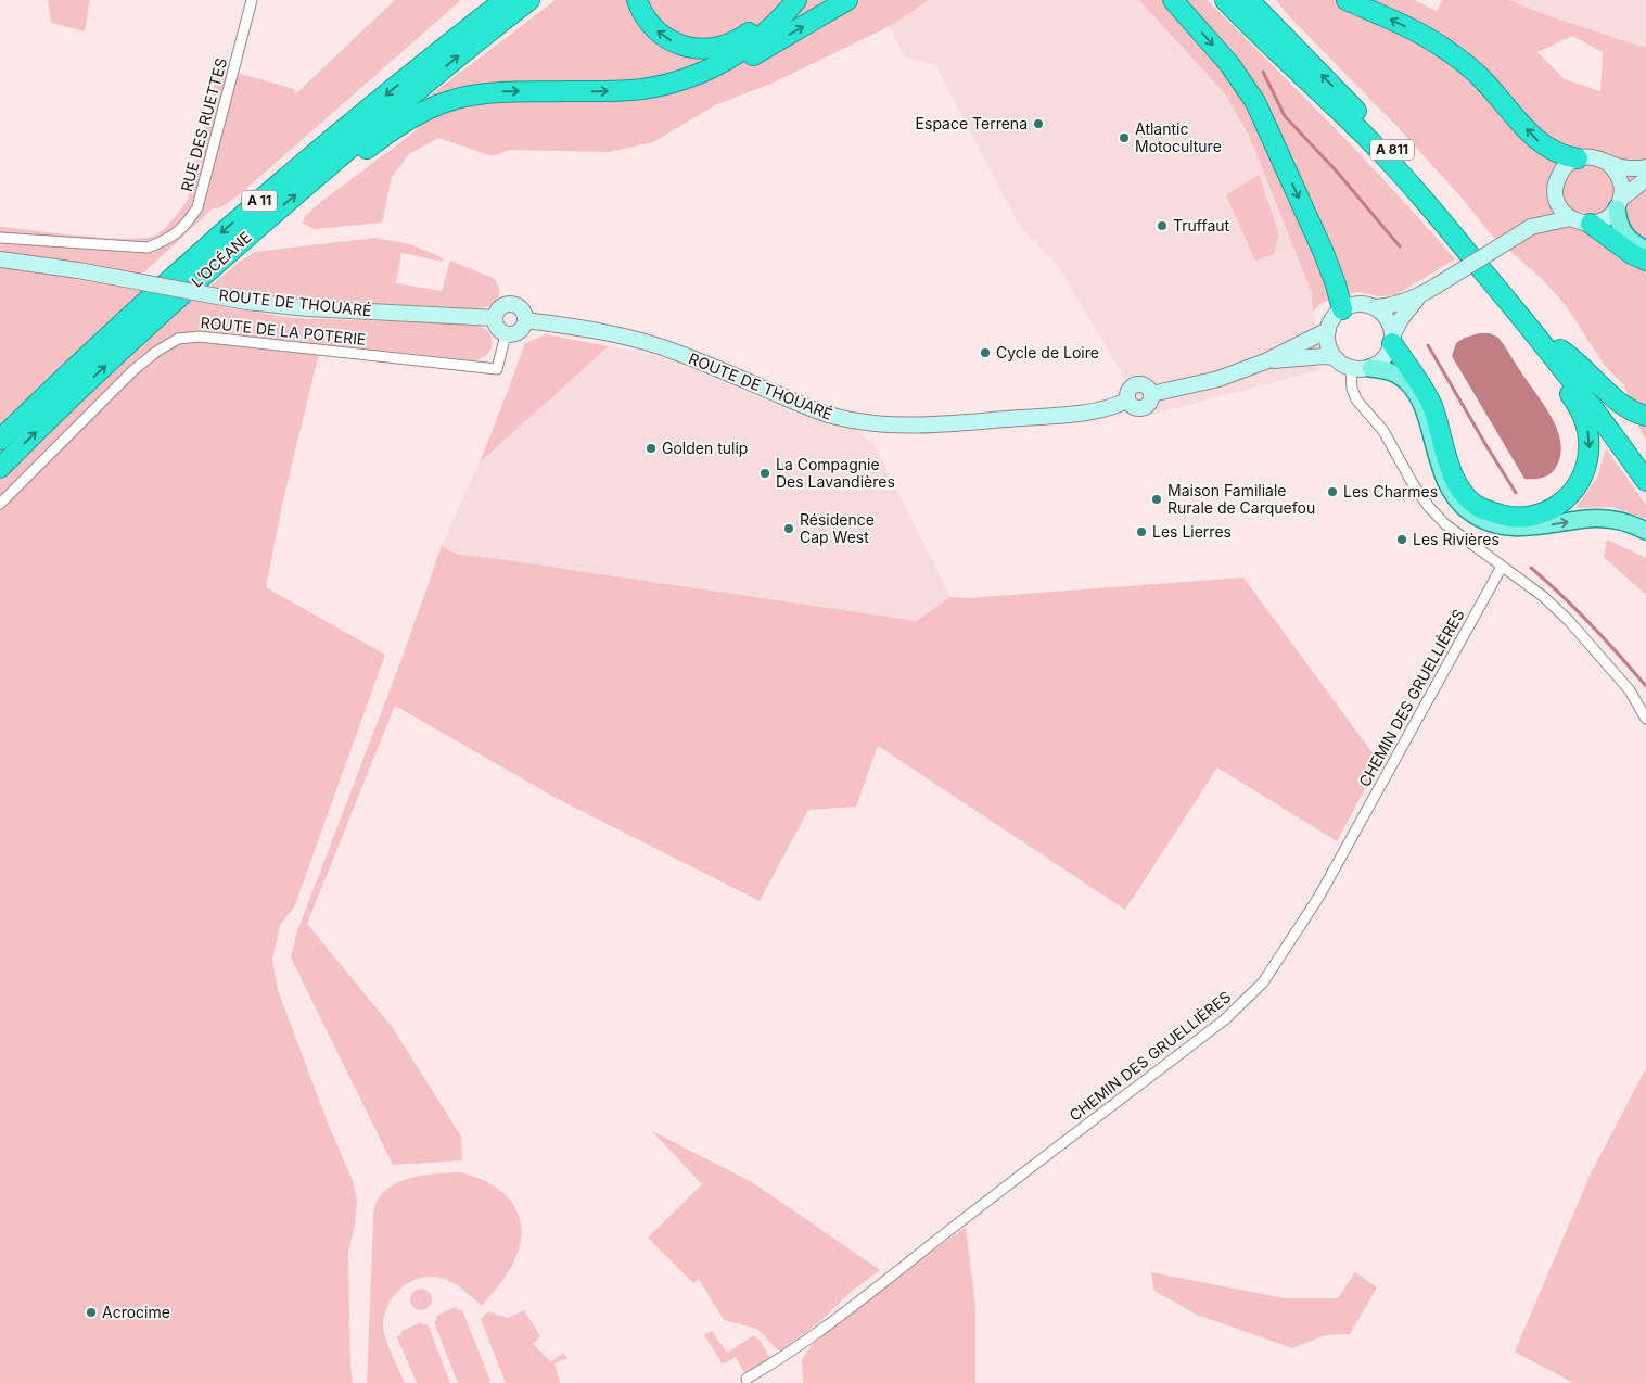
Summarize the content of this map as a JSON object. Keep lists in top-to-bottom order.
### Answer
{
  "streets": {
    "highway": ["A 811", "A 11", "L’OCÉANE"],
    "main road": ["ROUTE DE THOUARÉ"],
    "street": ["RUE DES RUETTES", "ROUTE DE LA POTERIE", "CHEMIN DES GRUELLIÈRES"]
  },
  "crossings": [
    ["ROUTE DE THOUARÉ", "ROUTE DE LA POTERIE"]
  ],
  "places": [
    "Espace Terrena",
    "Atlantic Motoculture",
    "Truffaut",
    "Cycle de Loire",
    "Golden tulip",
    "La Compagnie Des Lavandières",
    "Les Charmes",
    "Maison Familiale Rurale de Carquefou",
    "Résidence Cap West",
    "Les Lierres",
    "Les Rivières",
    "Acrocime"
  ]
}
